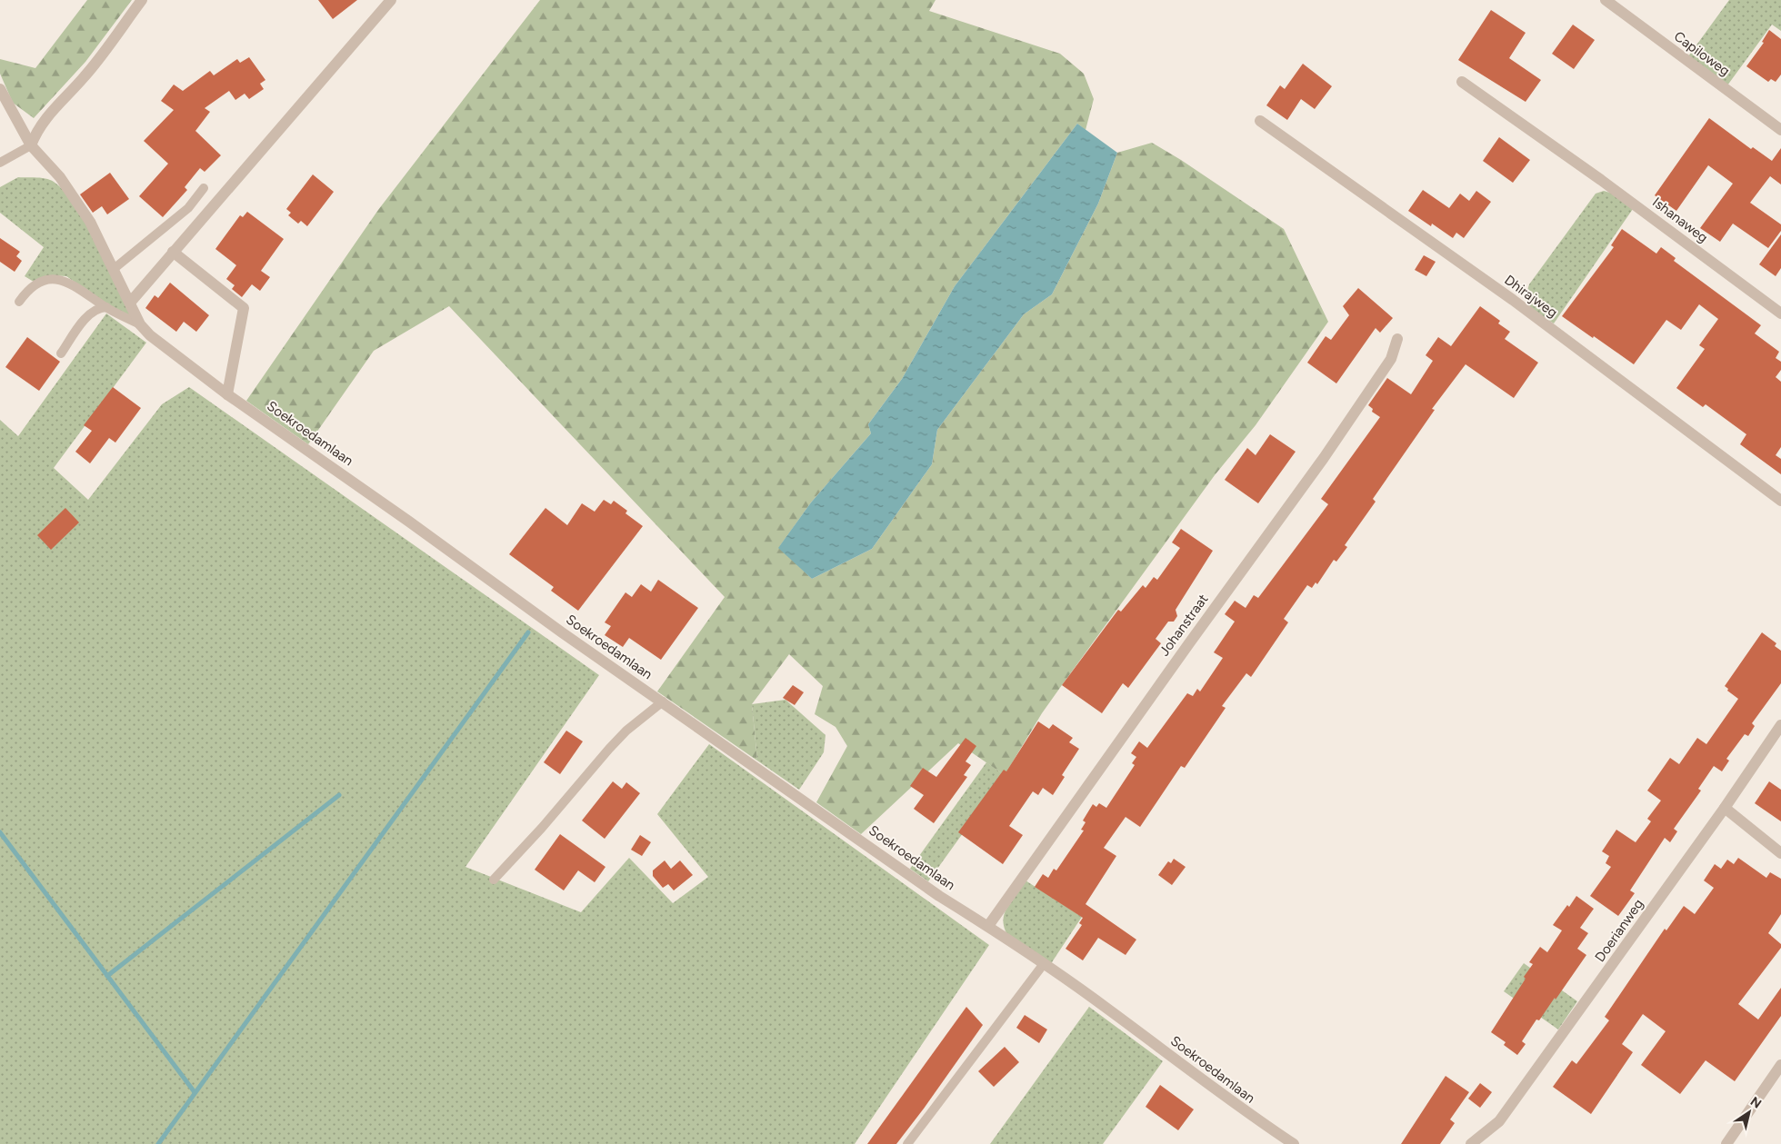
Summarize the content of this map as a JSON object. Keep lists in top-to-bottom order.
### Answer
{
  "streets": {
    "street": [
      "Capiloweg",
      "Ishanaweg",
      "Dhirajweg",
      "Soekroedamlaan",
      "Johanstraat",
      "Doerianweg"
    ]
  },
  "crossings": [
    ["Soekroedamlaan", "Johanstraat"]
  ],
  "north": "top right"
}
